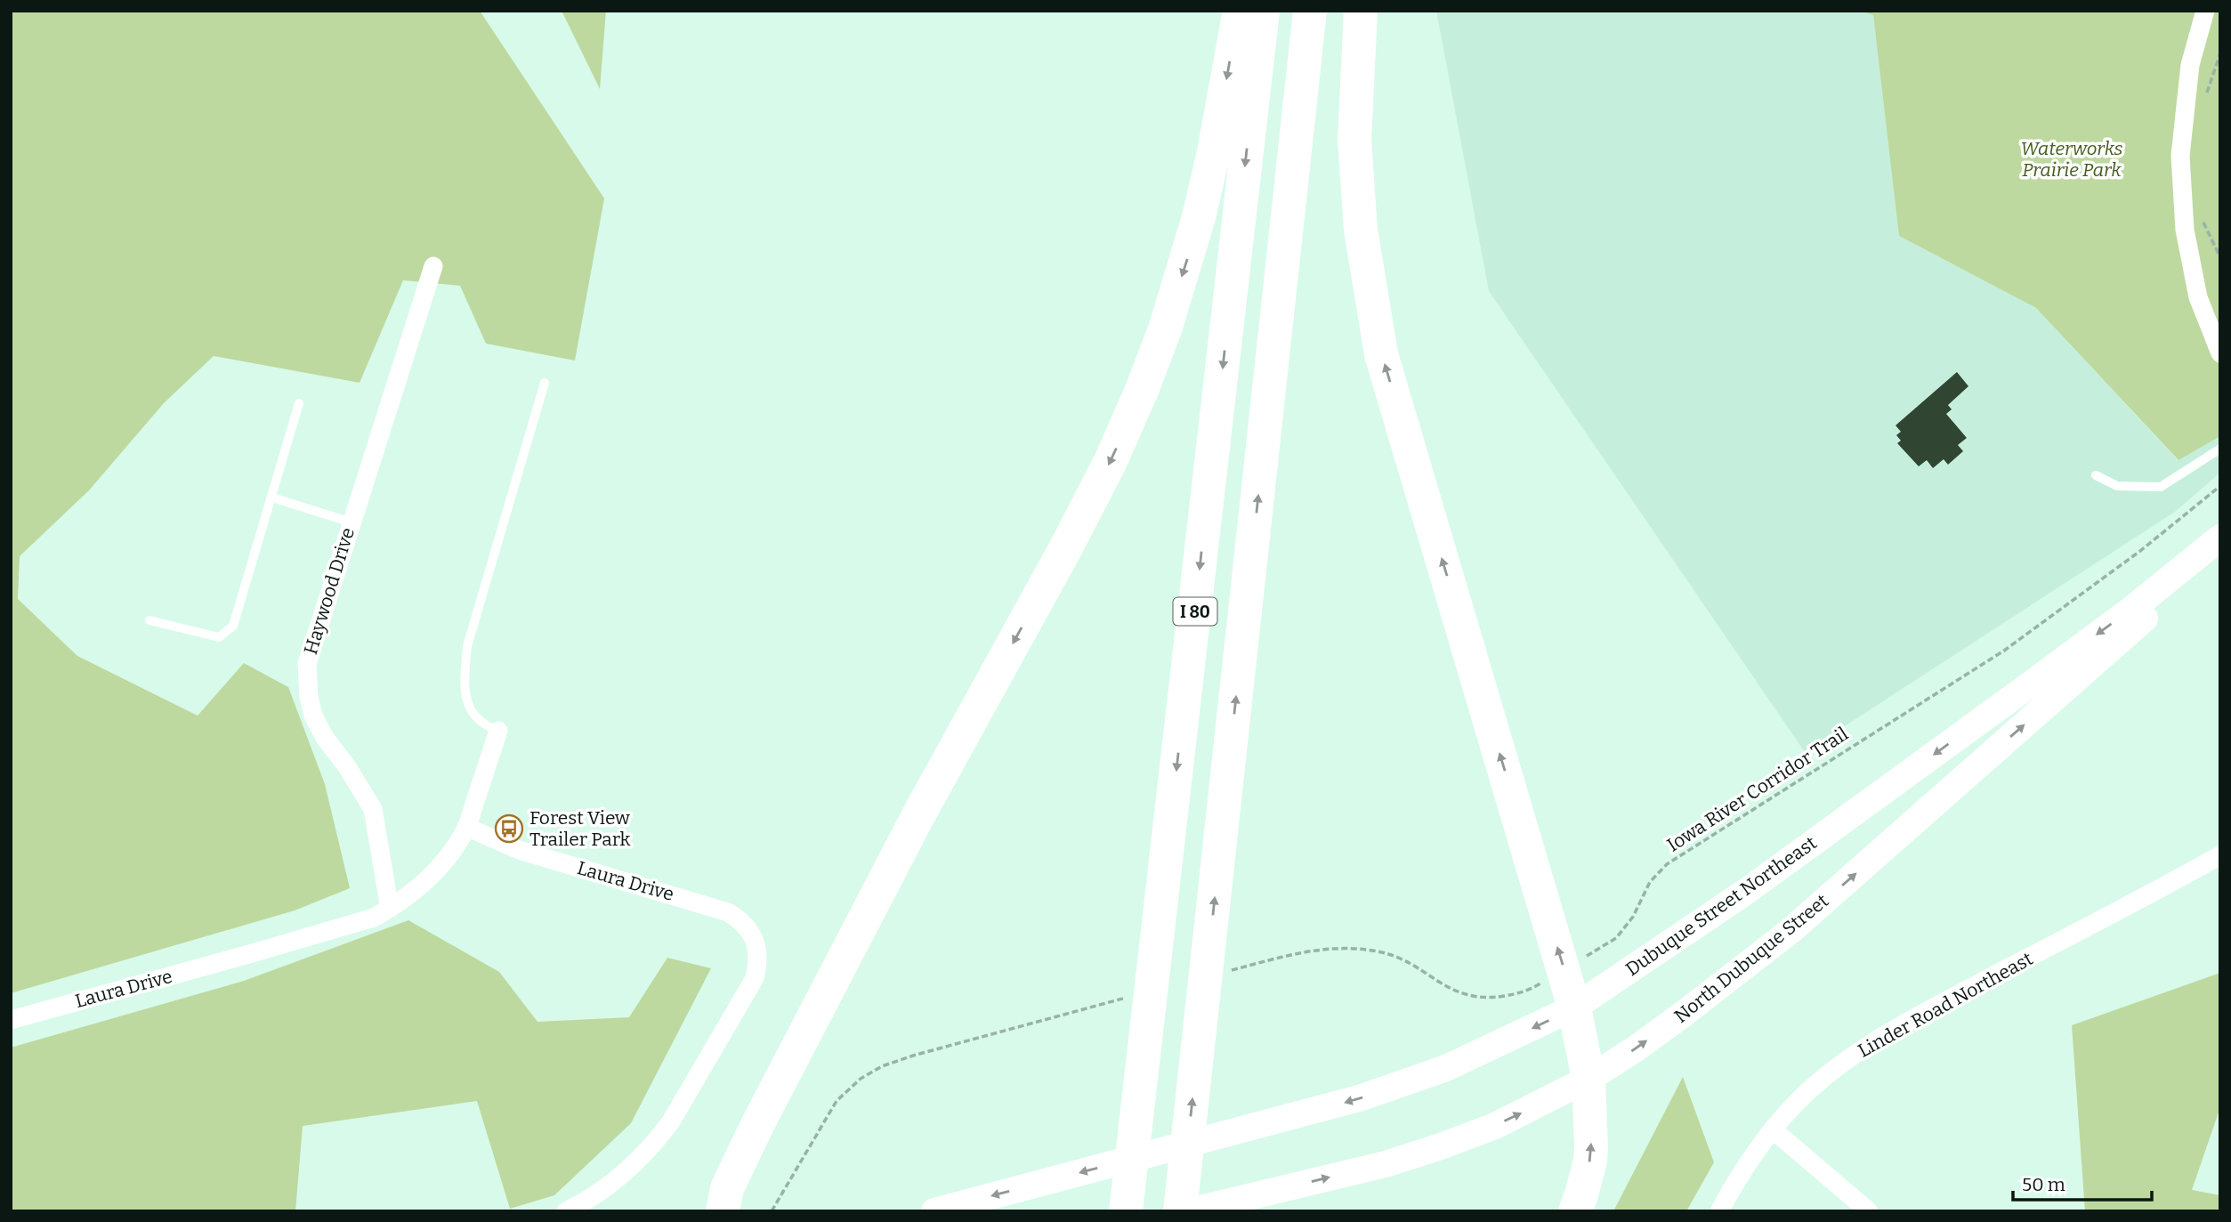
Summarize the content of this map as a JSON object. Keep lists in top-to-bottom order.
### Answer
{
  "streets": {
    "highway": ["I 80"],
    "main road": ["Dubuque Street Northeast", "North Dubuque Street"],
    "street": ["Haywood Drive", "Laura Drive", "Linder Road Northeast"],
    "path": ["Iowa River Corridor Trail"]
  },
  "crossings": [
    ["Haywood Drive", "Laura Drive"]
  ],
  "one_way": ["Dubuque Street Northeast", "North Dubuque Street"],
  "parks": ["Waterworks Prairie Park"],
  "places": {
    "bus stop": ["Forest View Trailer Park"]
  },
  "scale_bar": "50 m"
}
